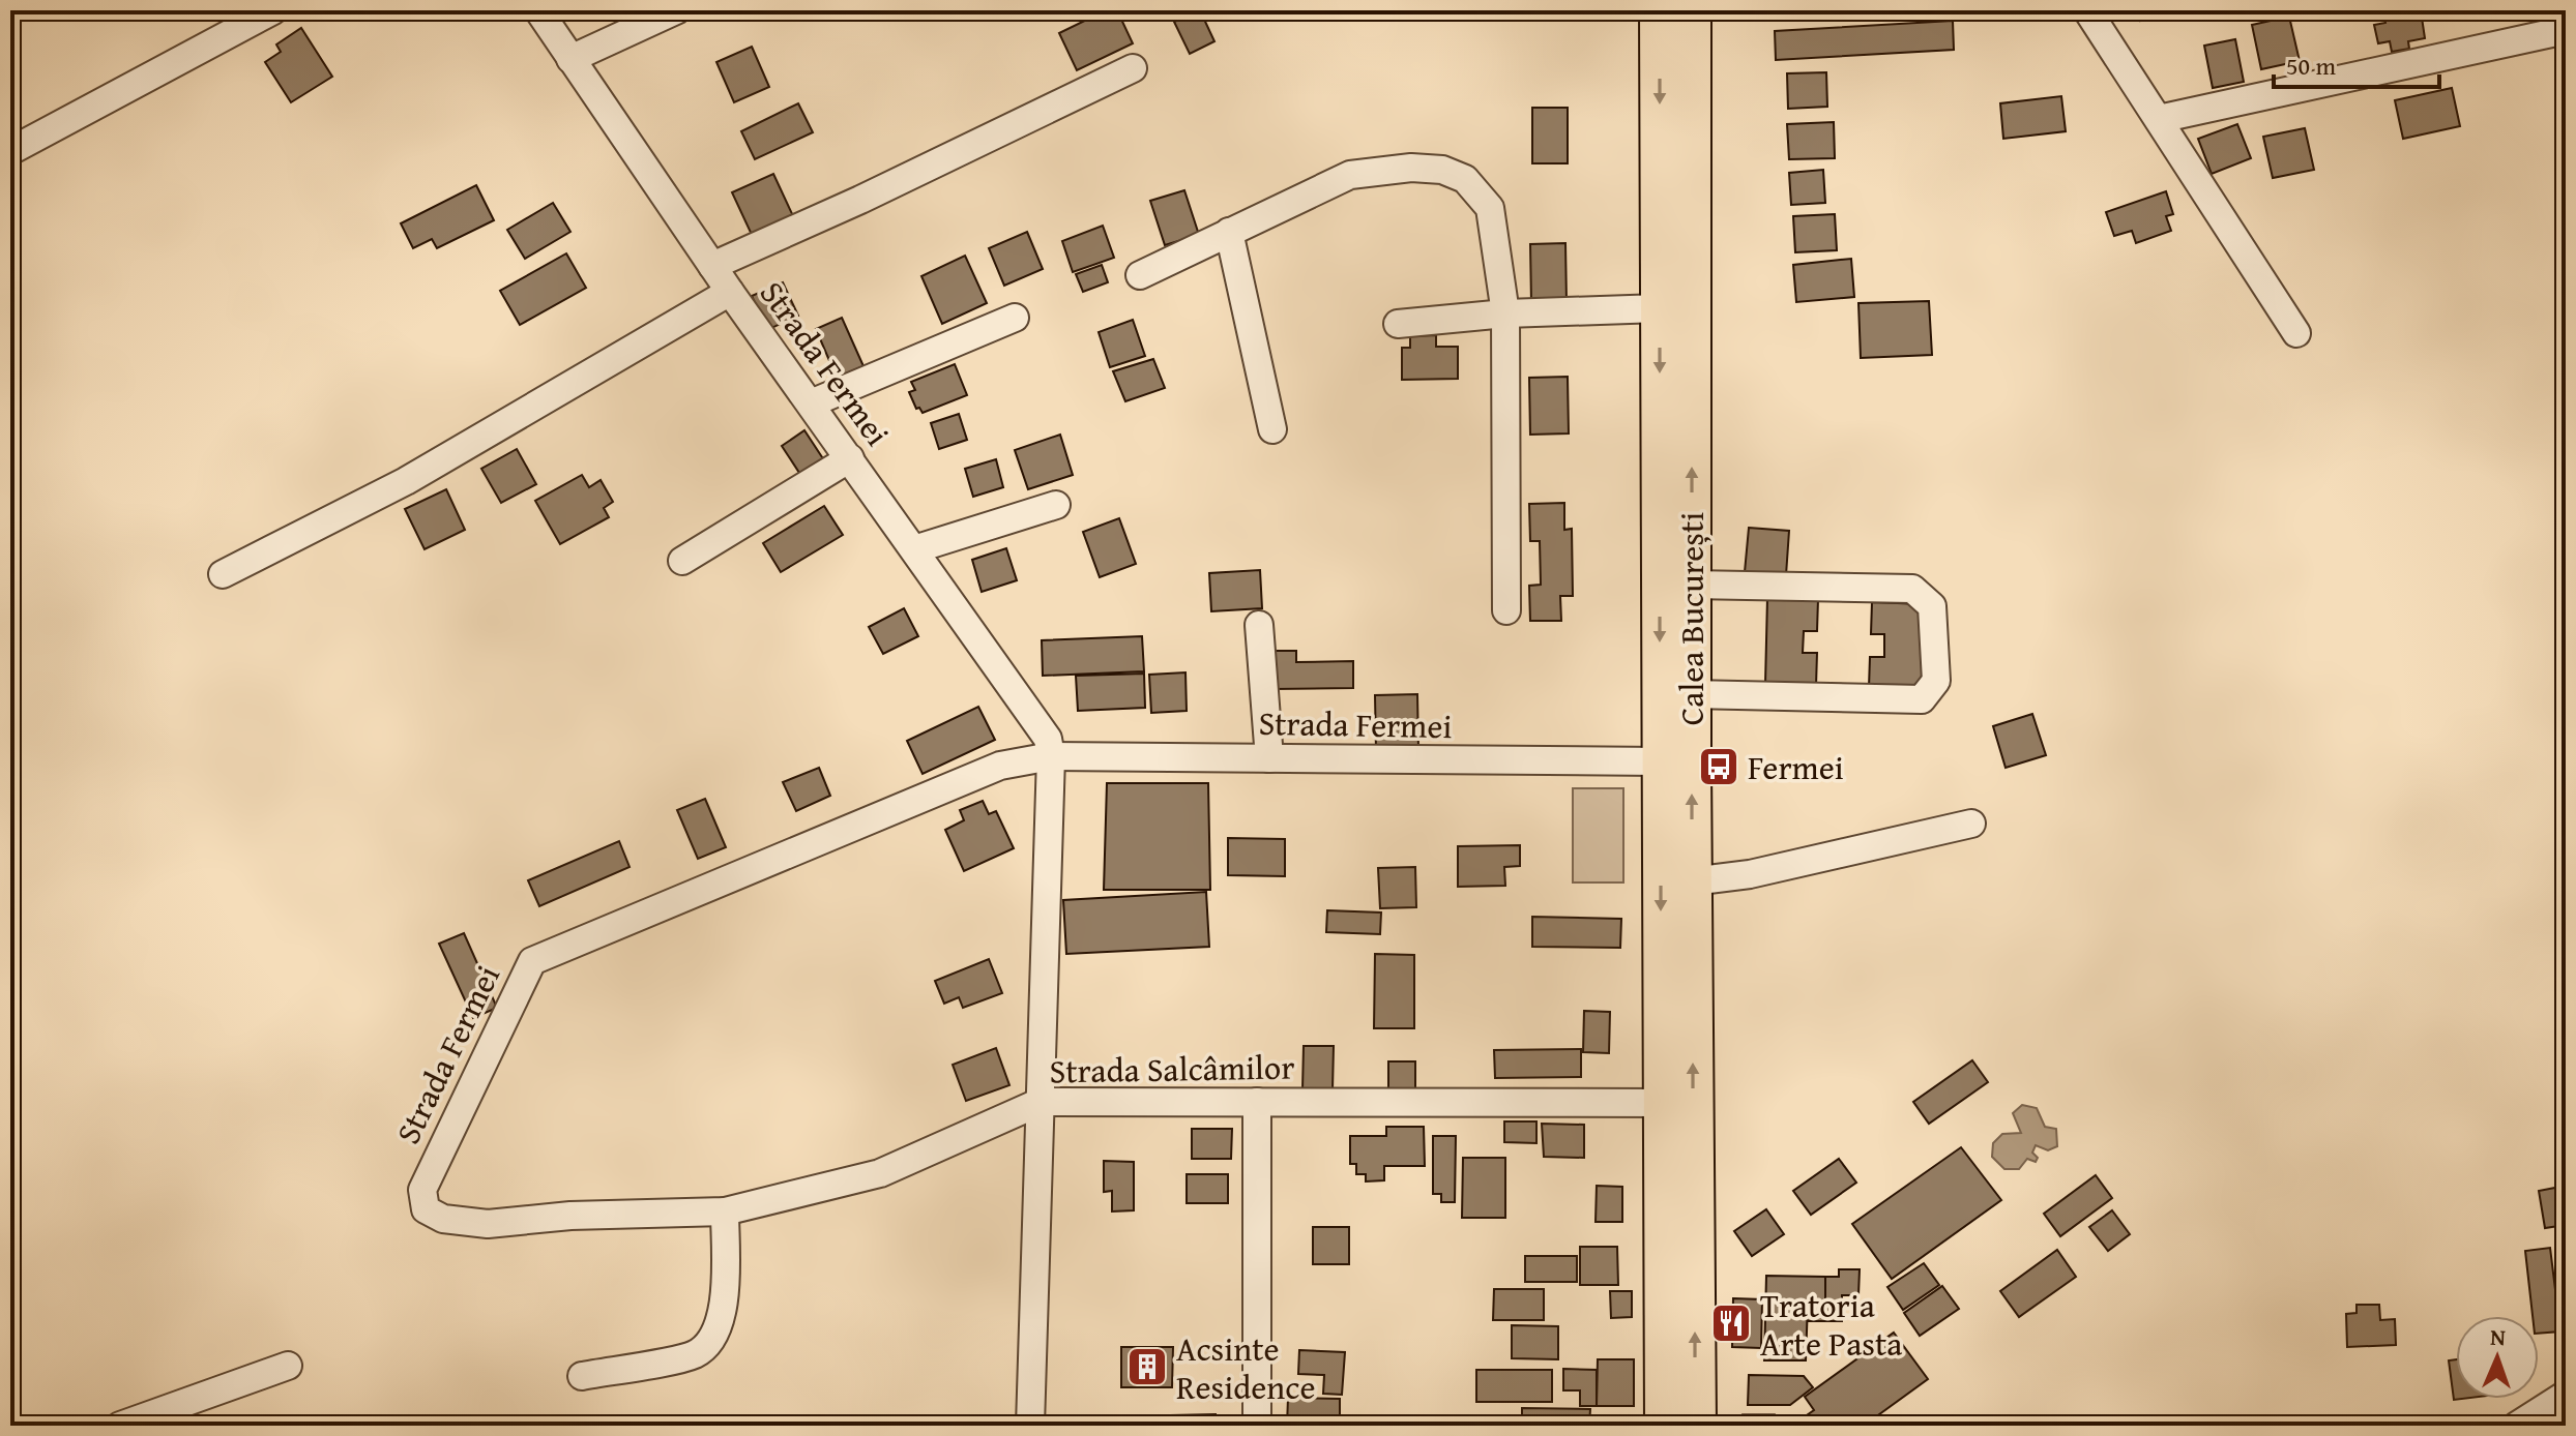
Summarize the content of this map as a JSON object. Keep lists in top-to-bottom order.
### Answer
{
  "streets": {
    "highway": ["Calea București"],
    "street": ["Strada Fermei", "Strada Salcâmilor"]
  },
  "crossings": [
    ["Strada Fermei", "Calea București"],
    ["Strada Fermei", "Strada Salcâmilor"],
    ["Calea București", "Strada Salcâmilor"]
  ],
  "places": {
    "bus stop": ["Fermei"],
    "restaurant": ["Tratoria Arte Pasta"],
    "building": ["Acsinte Residence"]
  },
  "scale_bar": "50 m",
  "north": "top"
}
